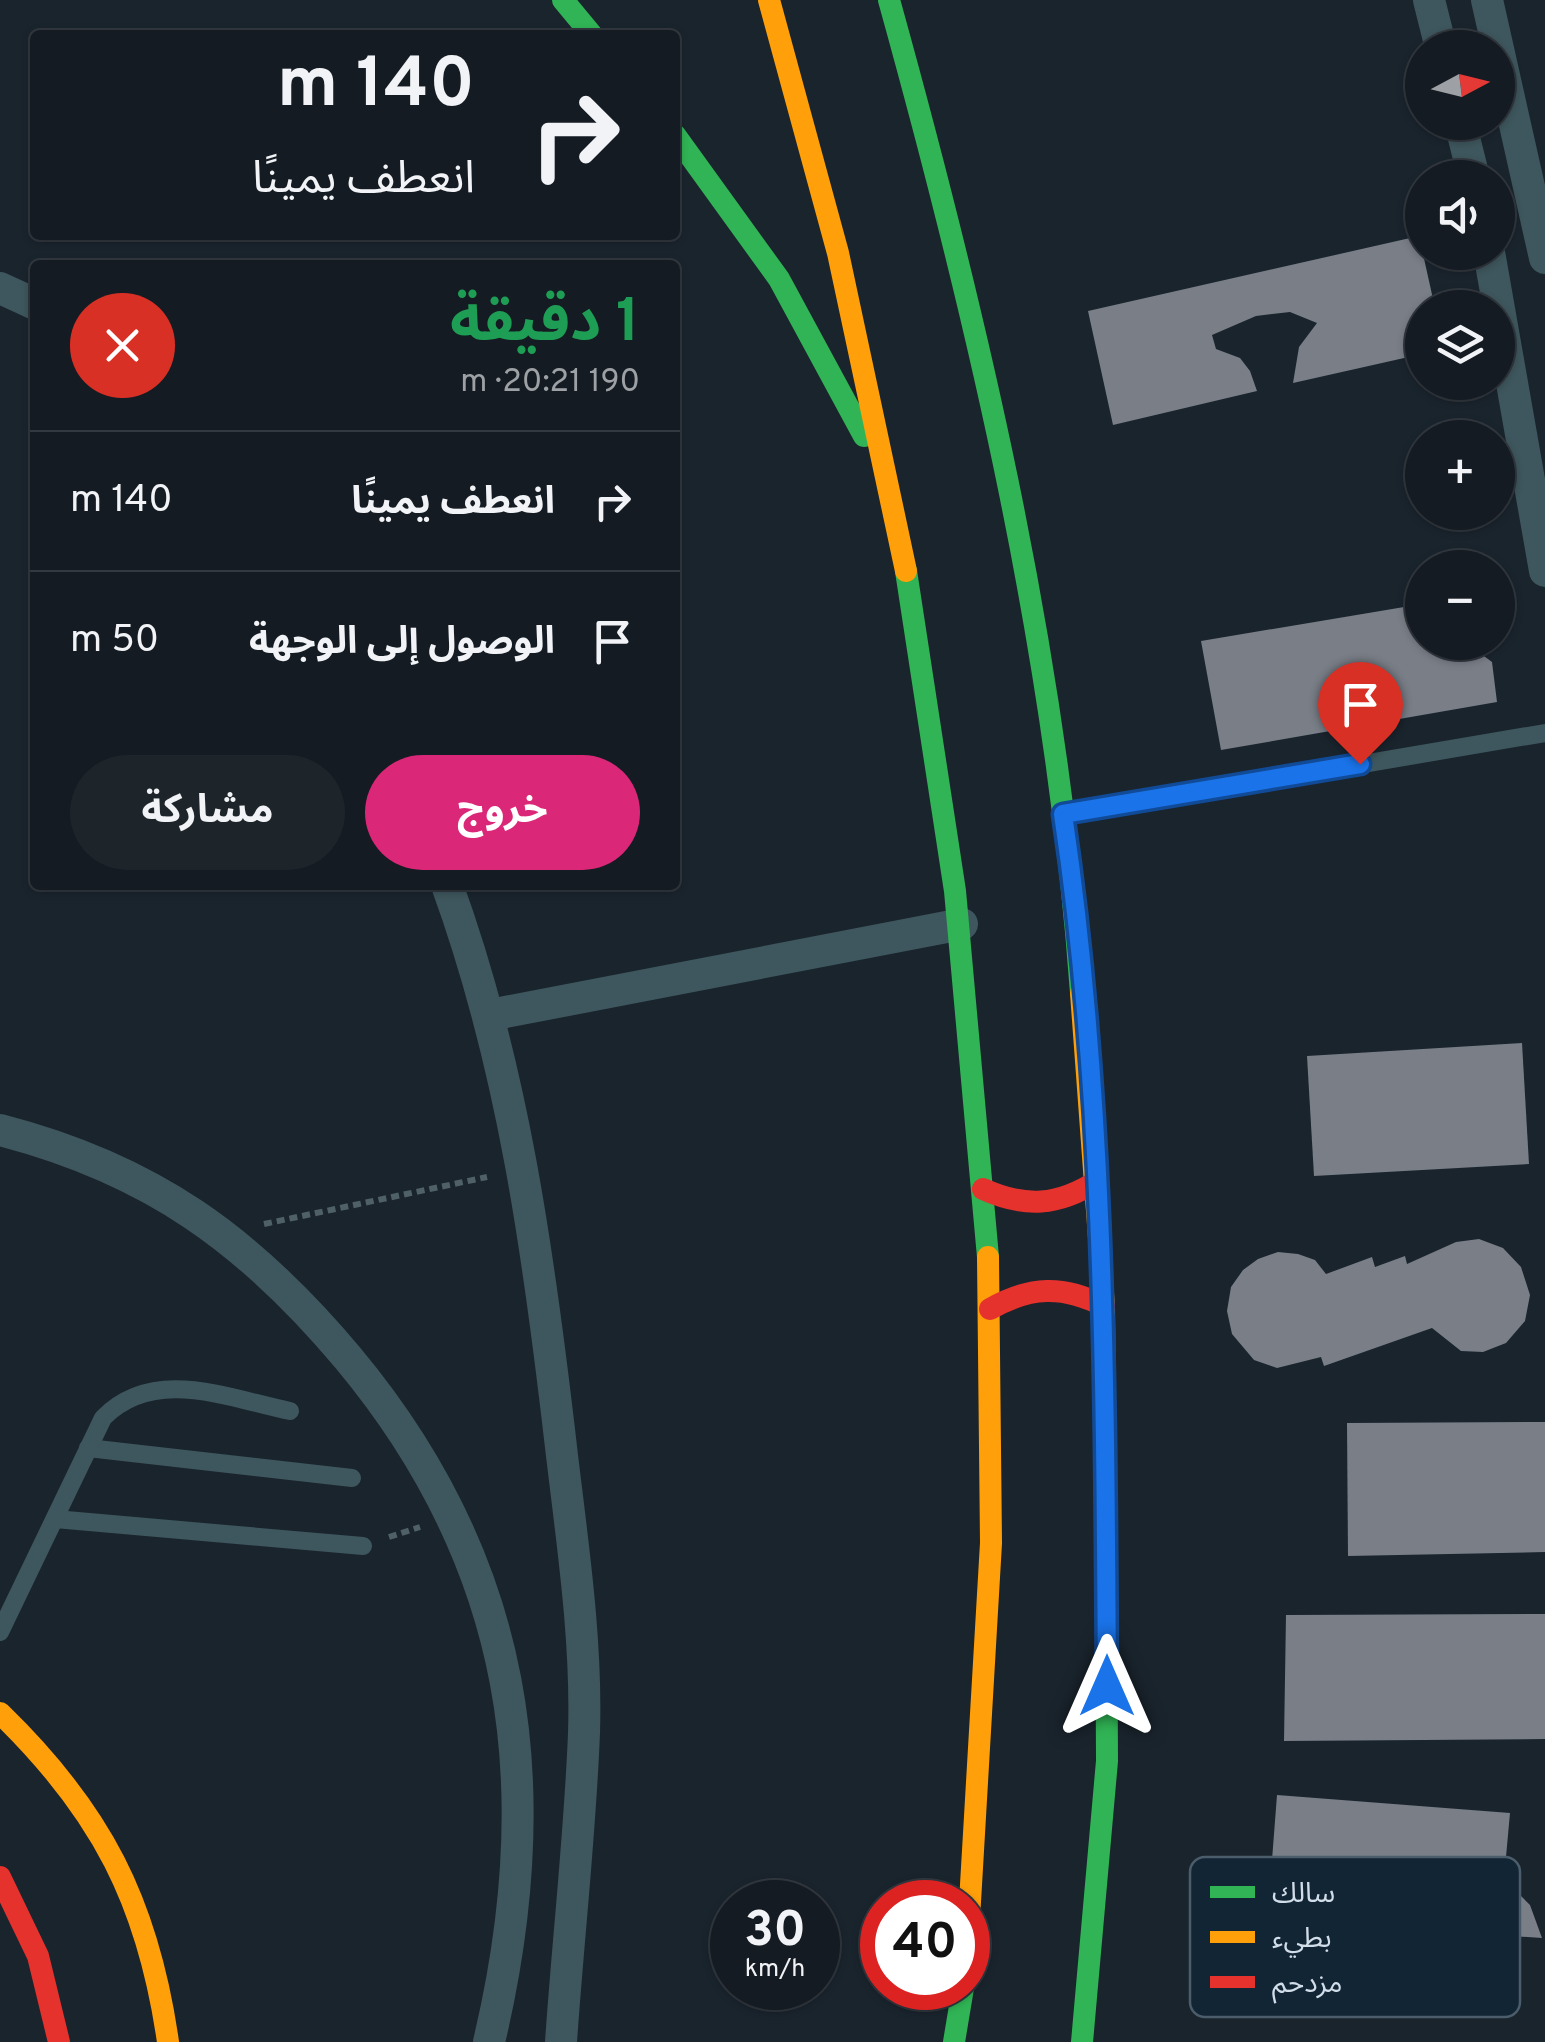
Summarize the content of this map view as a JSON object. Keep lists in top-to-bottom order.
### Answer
{
  "legend": ["سالك", "بطيء", "مزدحم"],
  "north": "right",
  "page": {
    "map_buttons": ["+", "−"],
    "turn": ["140 m", "انعطف يمينًا"],
    "heading": ["1 دقيقة", "190 m · 20:21"],
    "list": [
      {
        "name": "انعطف يمينًا",
        "value": "140 m"
      },
      {
        "name": "الوصول إلى الوجهة",
        "value": "50 m"
      }
    ],
    "buttons": ["خروج", "مشاركة"],
    "speed": "30 km/h",
    "limit": "40"
  }
}
